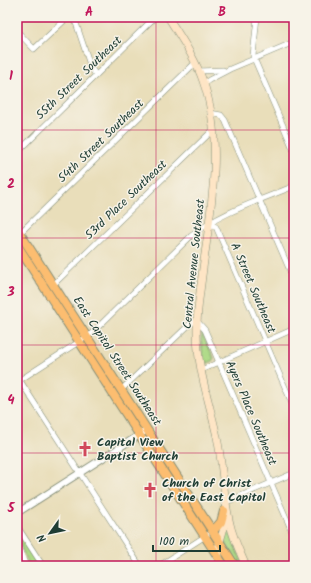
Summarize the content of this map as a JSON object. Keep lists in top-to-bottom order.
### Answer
{
  "streets": {
    "main road": ["Central Avenue Southeast", "East Capitol Street Southeast"],
    "street": [
      "55th Street Southeast",
      "54th Street Southeast",
      "53rd Place Southeast",
      "A Street Southeast",
      "Ayers Place Southeast"
    ]
  },
  "crossings": [
    ["54th Street Southeast", "Central Avenue Southeast"],
    ["54th Street Southeast", "East Capitol Street Southeast"],
    ["53rd Place Southeast", "Central Avenue Southeast"],
    ["53rd Place Southeast", "East Capitol Street Southeast"],
    ["Central Avenue Southeast", "A Street Southeast"],
    ["Central Avenue Southeast", "Ayers Place Southeast"]
  ],
  "places": {
    "church": ["Capital View Baptist Church", "Church of Christ of the East Capitol"]
  },
  "scale_bar": "100 m",
  "north": "bottom left",
  "grid": {
    "columns": ["A", "B"],
    "rows": [
      "1",
      "2",
      "3",
      "4",
      "5"
    ]
  }
}
